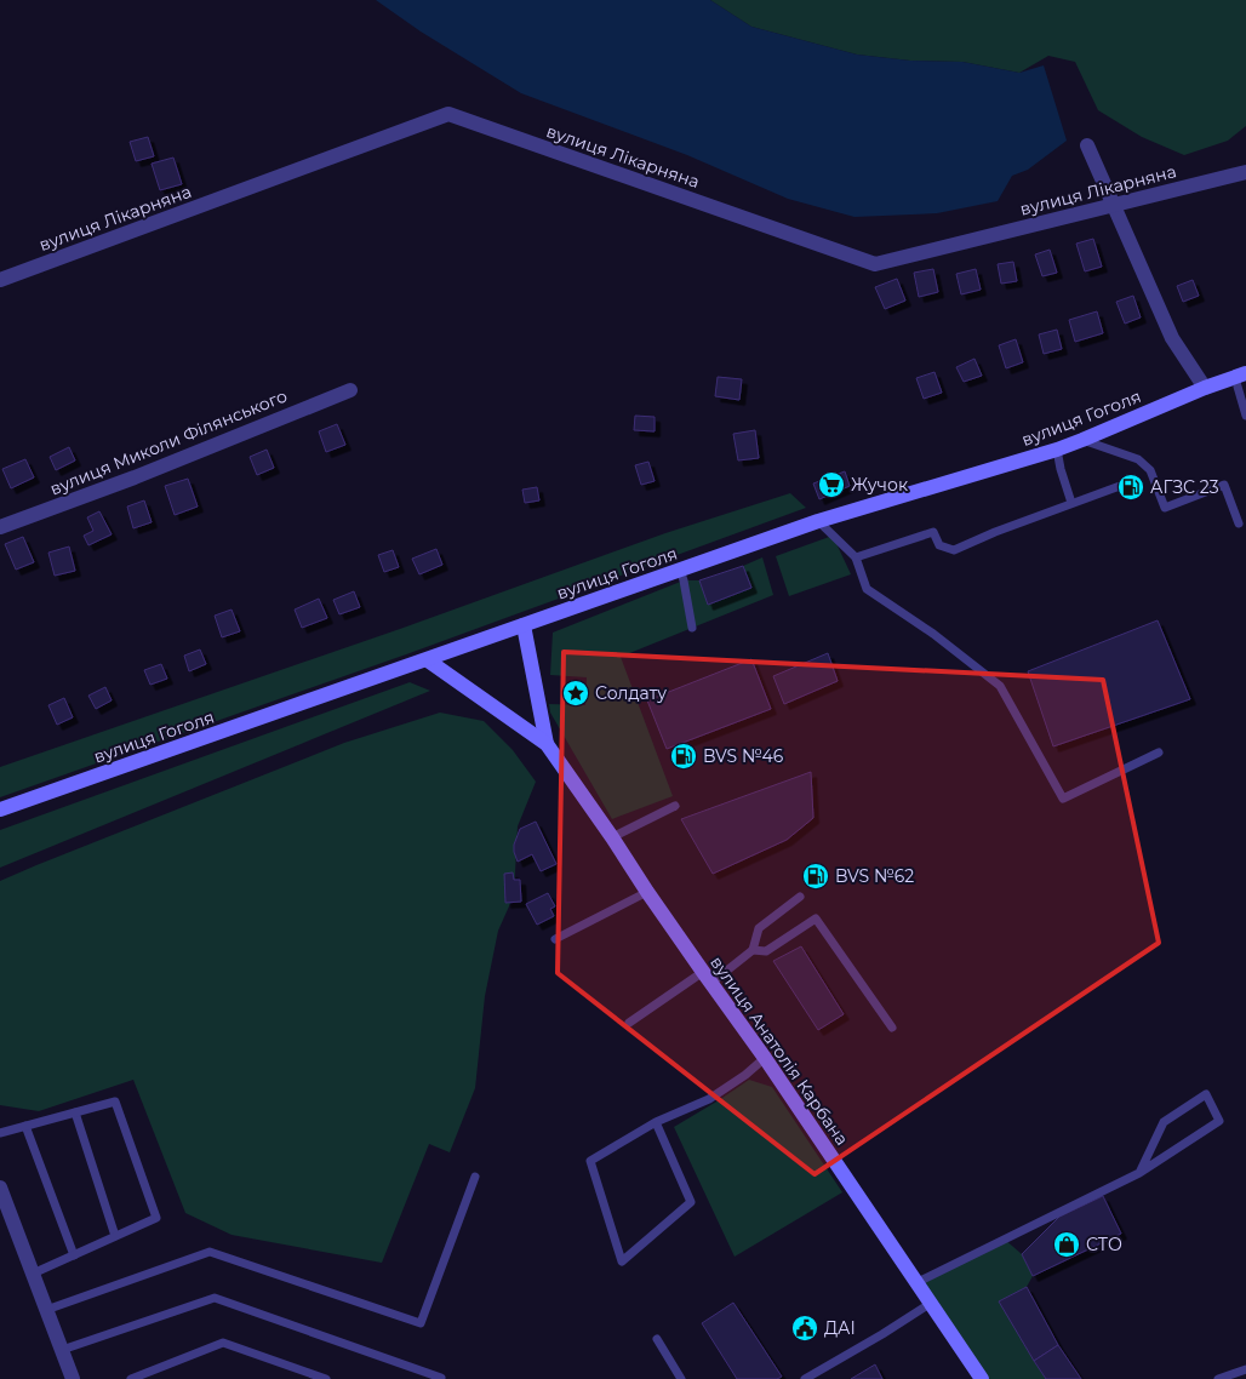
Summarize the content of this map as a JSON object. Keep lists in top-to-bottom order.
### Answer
{
  "streets": {
    "street": [
      "вулиця Лікарняна",
      "вулиця Гоголя",
      "вулиця Миколи Філянського",
      "вулиця Анатолія Карбана"
    ]
  },
  "places": {
    "supermarket": ["Жучок"],
    "fuel station": ["АГЗС 23", "BVS №46", "BVS №62"],
    "place": ["Солдату"],
    "shop": ["СТО"],
    "public building": ["ДАІ"]
  }
}
